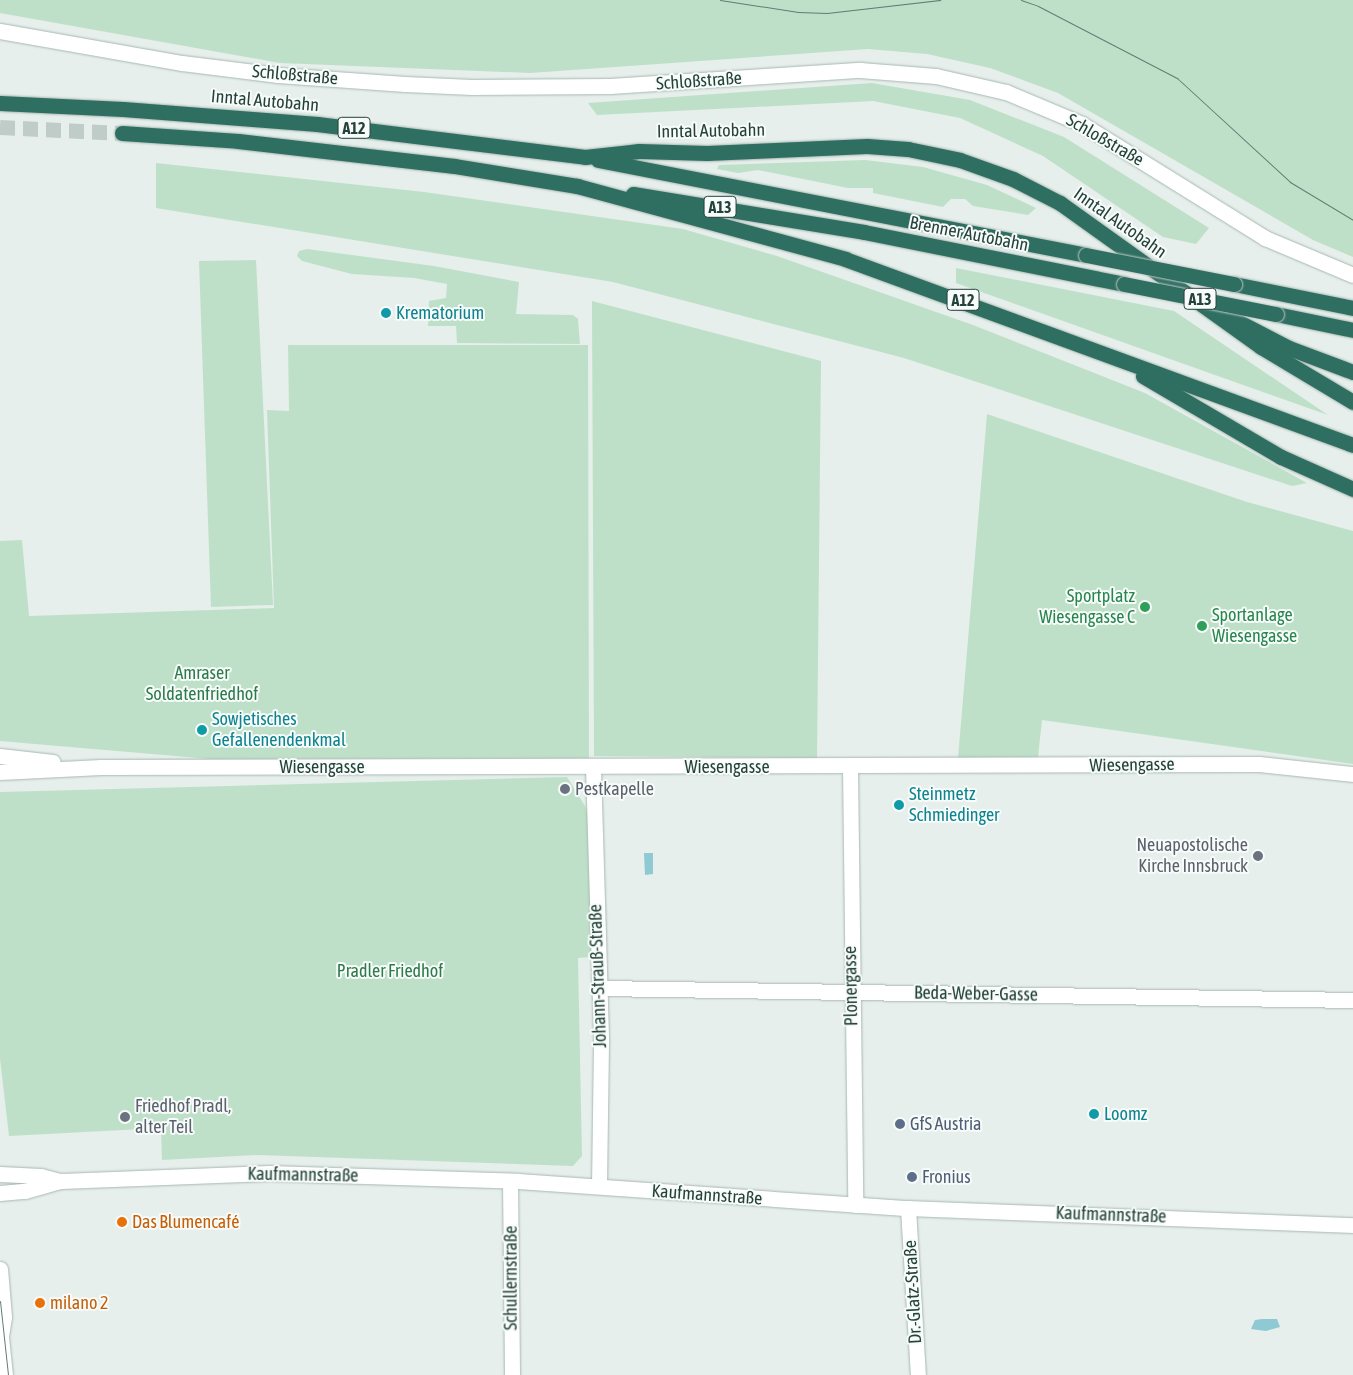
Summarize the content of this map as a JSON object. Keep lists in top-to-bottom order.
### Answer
{
  "streets": {
    "highway": [
      "Inntal Autobahn",
      "A12",
      "A13",
      "Brenner Autobahn"
    ],
    "street": [
      "Schloßstraße",
      "Wiesengasse",
      "Johann-Strauß-Straße",
      "Plonergasse",
      "Beda-Weber-Gasse",
      "Kaufmannstraße",
      "Schullernstraße",
      "Dr.-Glatz-Straße"
    ]
  },
  "crossings": [
    ["Inntal Autobahn", "Brenner Autobahn"],
    ["A12", "Brenner Autobahn"],
    ["Wiesengasse", "Johann-Strauß-Straße"],
    ["Wiesengasse", "Plonergasse"],
    ["Johann-Strauß-Straße", "Beda-Weber-Gasse"],
    ["Johann-Strauß-Straße", "Kaufmannstraße"],
    ["Plonergasse", "Beda-Weber-Gasse"],
    ["Plonergasse", "Kaufmannstraße"],
    ["Kaufmannstraße", "Schullernstraße"],
    ["Kaufmannstraße", "Dr.-Glatz-Straße"]
  ],
  "parks": ["Amraser Soldatenfriedhof", "Pradler Friedhof"],
  "places": [
    "Krematorium",
    "Sportplatz Wiesengasse C",
    "Sportanlage Wiesengasse",
    "Sowjetisches Gefallenendenkmal",
    "Pestkapelle",
    "Steinmetz Schmiedinger",
    "Neuapostolische Kirche Innsbruck",
    "Loomz",
    "Friedhof Pradl, alter Teil",
    "GfS Austria",
    "Fronius",
    "Das Blumencafé",
    "milano 2"
  ]
}
